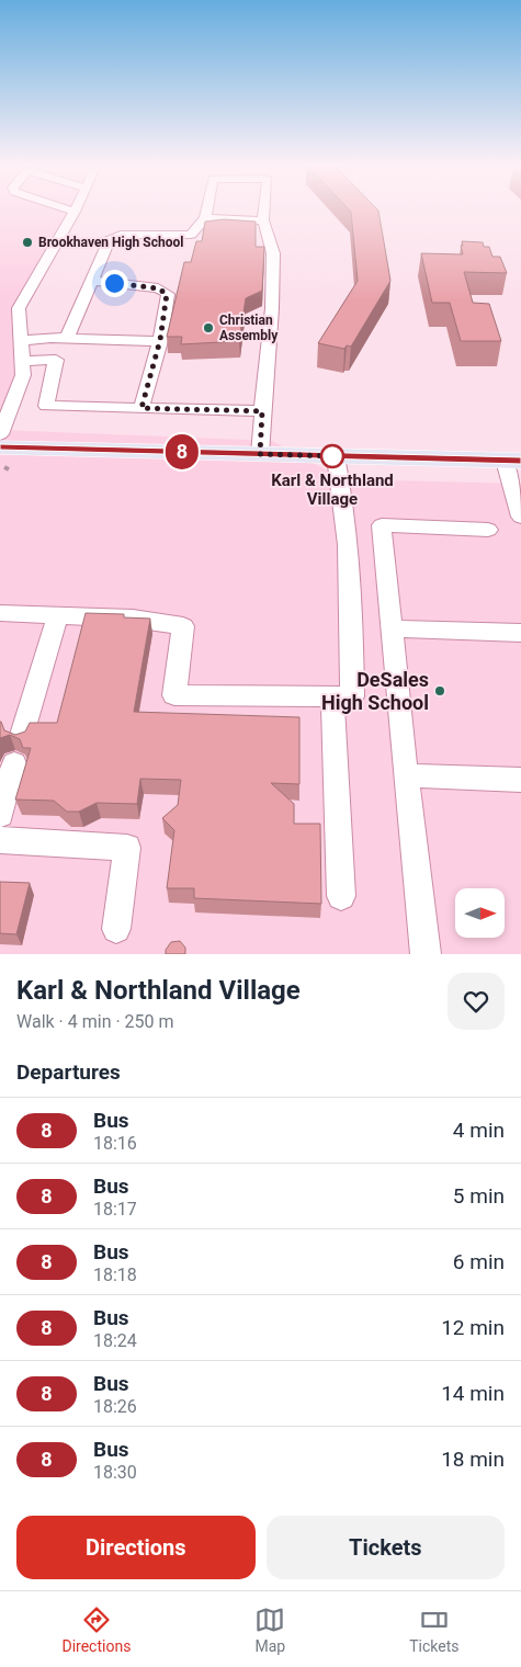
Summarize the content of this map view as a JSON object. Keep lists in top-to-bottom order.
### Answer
{
  "places": [
    "Brookhaven High School",
    "Christian Assembly",
    "Karl & Northland Village",
    "DeSales High School"
  ],
  "lines": ["bus line 8"],
  "north": "right",
  "page": {
    "on_map": "8",
    "heading": [
      ["Karl & Northland Village", "Walk · 4 min · 250 m"],
      "Departures"
    ],
    "list": [
      {
        "mark": "8",
        "name": "Bus",
        "note": "18:16",
        "value": "4 min"
      },
      {
        "mark": "8",
        "name": "Bus",
        "note": "18:17",
        "value": "5 min"
      },
      {
        "mark": "8",
        "name": "Bus",
        "note": "18:18",
        "value": "6 min"
      },
      {
        "mark": "8",
        "name": "Bus",
        "note": "18:24",
        "value": "12 min"
      },
      {
        "mark": "8",
        "name": "Bus",
        "note": "18:26",
        "value": "14 min"
      },
      {
        "mark": "8",
        "name": "Bus",
        "note": "18:30",
        "value": "18 min"
      }
    ],
    "buttons": ["Directions", "Tickets"],
    "tabs": ["Directions", "Map", "Tickets"]
  }
}
